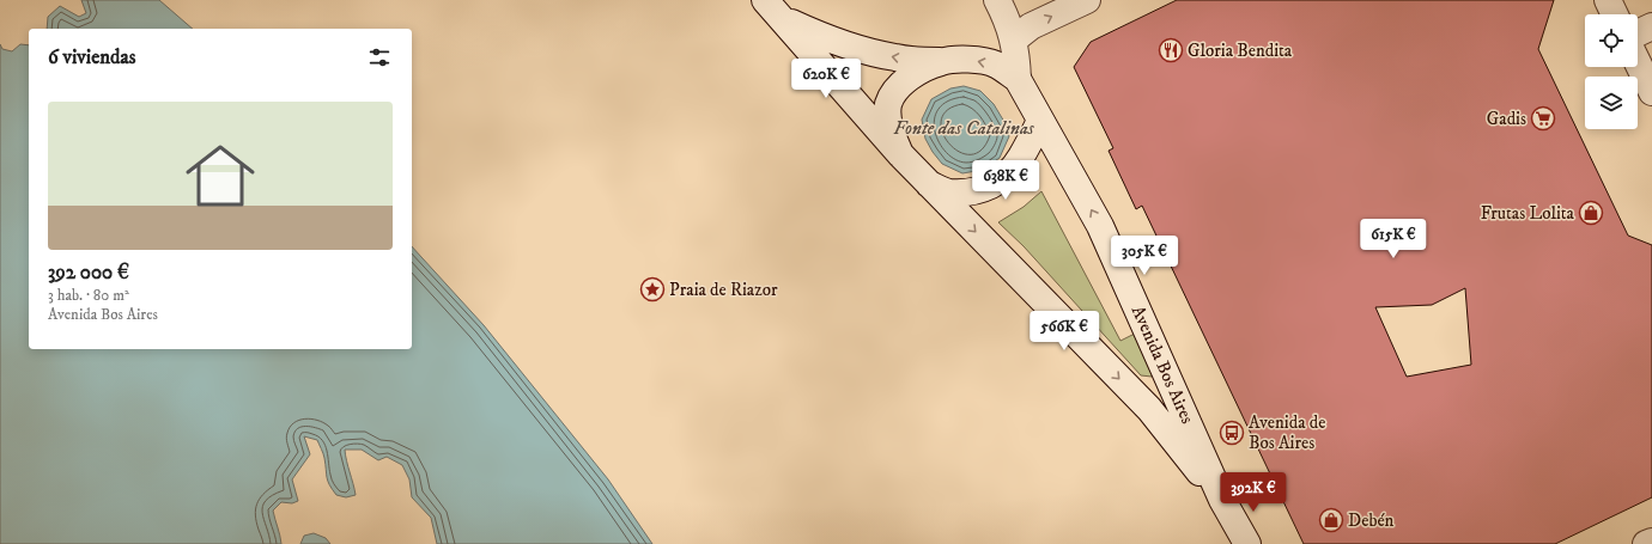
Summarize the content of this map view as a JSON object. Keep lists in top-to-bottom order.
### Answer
{
  "streets": {
    "main road": ["Avenida Bos Aires"]
  },
  "water": ["Fonte das Catalinas"],
  "places": {
    "restaurant": ["Gloria Bendita"],
    "supermarket": ["Gadis"],
    "shop": ["Frutas Lolita", "Debén"],
    "place": ["Praia de Riazor"],
    "bus stop": ["Avenida de Bos Aires"]
  },
  "page": {
    "heading": "6 viviendas",
    "price": [
      "620K €",
      "638K €",
      "615K €",
      "305K €",
      "566K €",
      "392K €"
    ],
    "list": [
      {
        "name": "392 000 €",
        "note": "3 hab. · 80 m² · Avenida Bos Aires"
      }
    ]
  }
}
